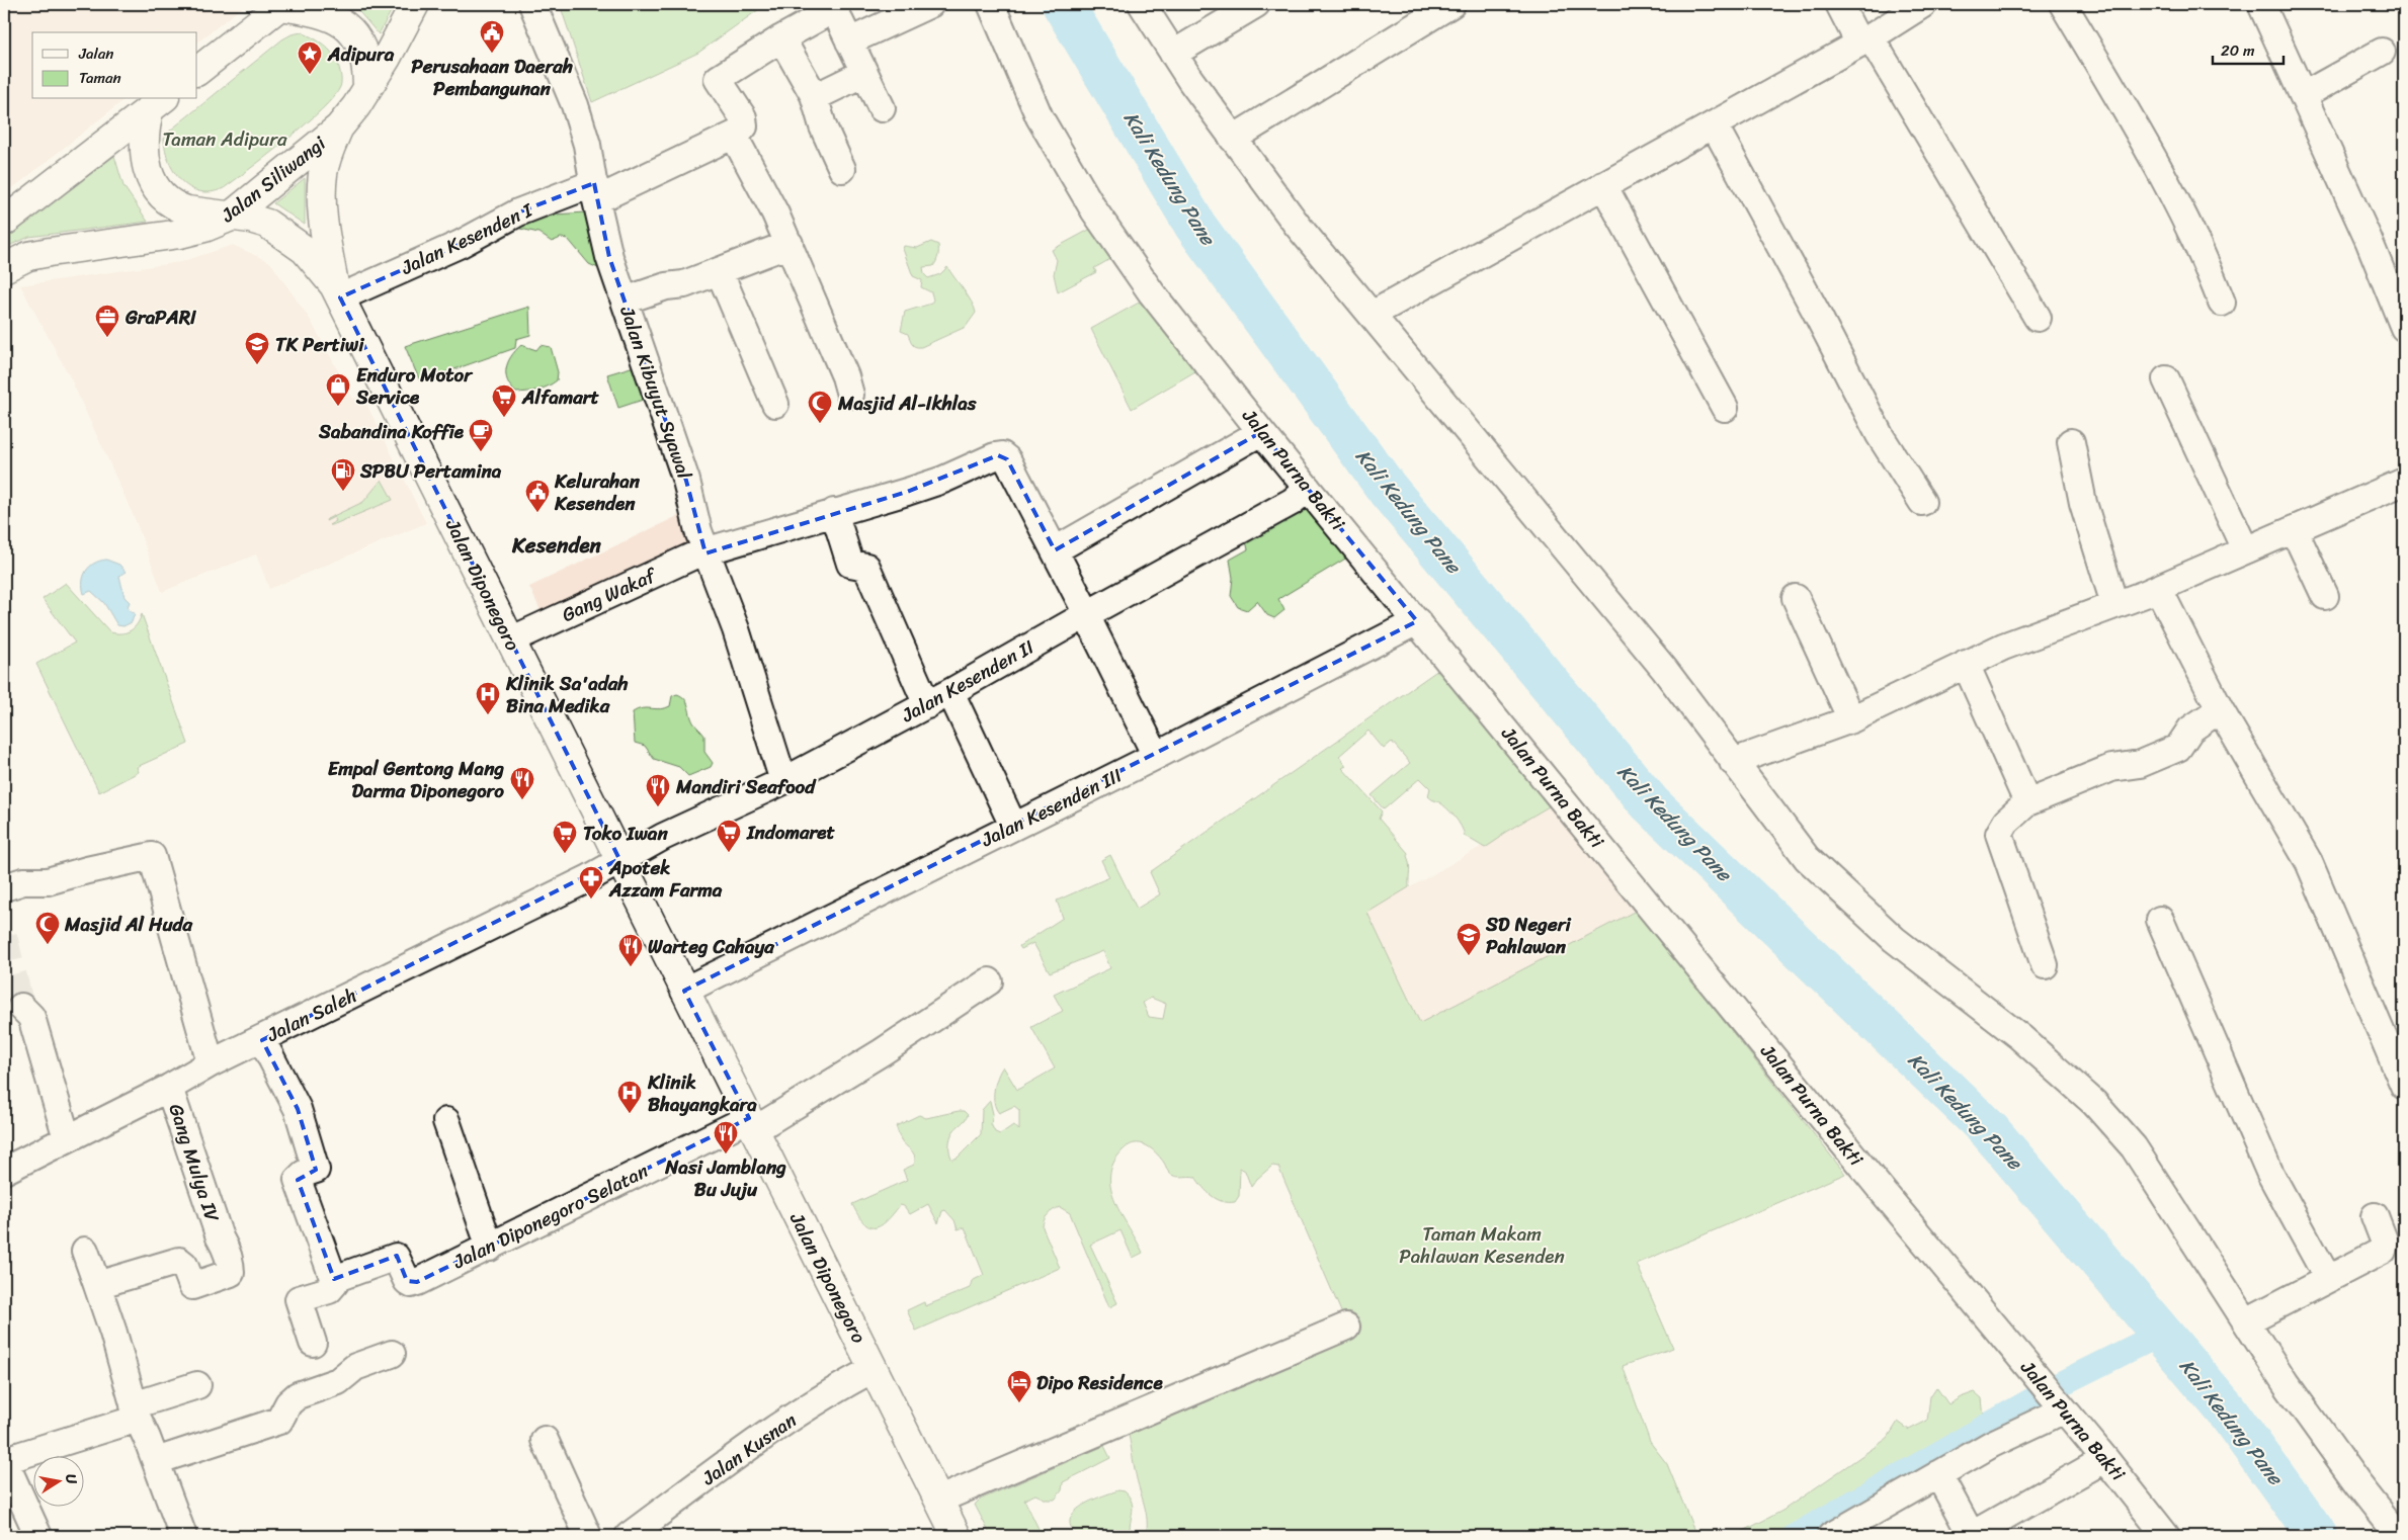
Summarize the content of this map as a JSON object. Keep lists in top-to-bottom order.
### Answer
{
  "streets": {
    "highway": ["Jalan Siliwangi", "Jalan Diponegoro"],
    "street": [
      "Jalan Kesenden I",
      "Jalan Kibuyut Syawal",
      "Jalan Purna Bakti",
      "Gang Wakaf",
      "Jalan Kesenden II",
      "Jalan Kesenden III",
      "Jalan Saleh",
      "Gang Mulya IV",
      "Jalan Diponegoro Selatan",
      "Jalan Kusnan"
    ]
  },
  "crossings": [
    ["Jalan Kesenden I", "Jalan Kibuyut Syawal"],
    ["Jalan Kesenden I", "Jalan Diponegoro"],
    ["Jalan Kibuyut Syawal", "Gang Wakaf"],
    ["Jalan Kibuyut Syawal", "Jalan Kesenden II"],
    ["Jalan Purna Bakti", "Jalan Kesenden II"],
    ["Jalan Purna Bakti", "Jalan Kesenden III"],
    ["Jalan Diponegoro", "Gang Wakaf"],
    ["Jalan Diponegoro", "Jalan Kesenden II"],
    ["Jalan Diponegoro", "Jalan Kesenden III"],
    ["Jalan Diponegoro", "Jalan Saleh"],
    ["Jalan Diponegoro", "Jalan Diponegoro Selatan"],
    ["Jalan Diponegoro", "Jalan Kusnan"],
    ["Jalan Kesenden II", "Jalan Saleh"],
    ["Jalan Saleh", "Gang Mulya IV"]
  ],
  "districts": ["Kesenden"],
  "water": ["Kali Kedung Pane"],
  "parks": ["Taman Adipura", "Taman Makam Pahlawan Kesenden"],
  "places": {
    "public building": ["Perusahaan Daerah Pembangunan", "Kelurahan Kesenden"],
    "place": ["Adipura"],
    "office": ["GraPARI"],
    "school or university": ["TK Pertiwi", "SD Negeri Pahlawan"],
    "shop": ["Enduro Motor Service"],
    "supermarket": ["Alfamart", "Indomaret", "Toko Iwan"],
    "mosque": ["Masjid Al-Ikhlas", "Masjid Al Huda"],
    "cafe": ["Sabandina Koffie"],
    "fuel station": ["SPBU Pertamina"],
    "hospital": ["Klinik Sa'adah Bina Medika", "Klinik Bhayangkara"],
    "restaurant": [
      "Empal Gentong Mang Darma Diponegoro",
      "Mandiri Seafood",
      "Warteg Cahaya",
      "Nasi Jamblang Bu Juju"
    ],
    "pharmacy": ["Apotek Azzam Farma"],
    "hotel": ["Dipo Residence"]
  },
  "legend": ["Jalan", "Taman"],
  "scale_bar": "20 m",
  "north": "right"
}
